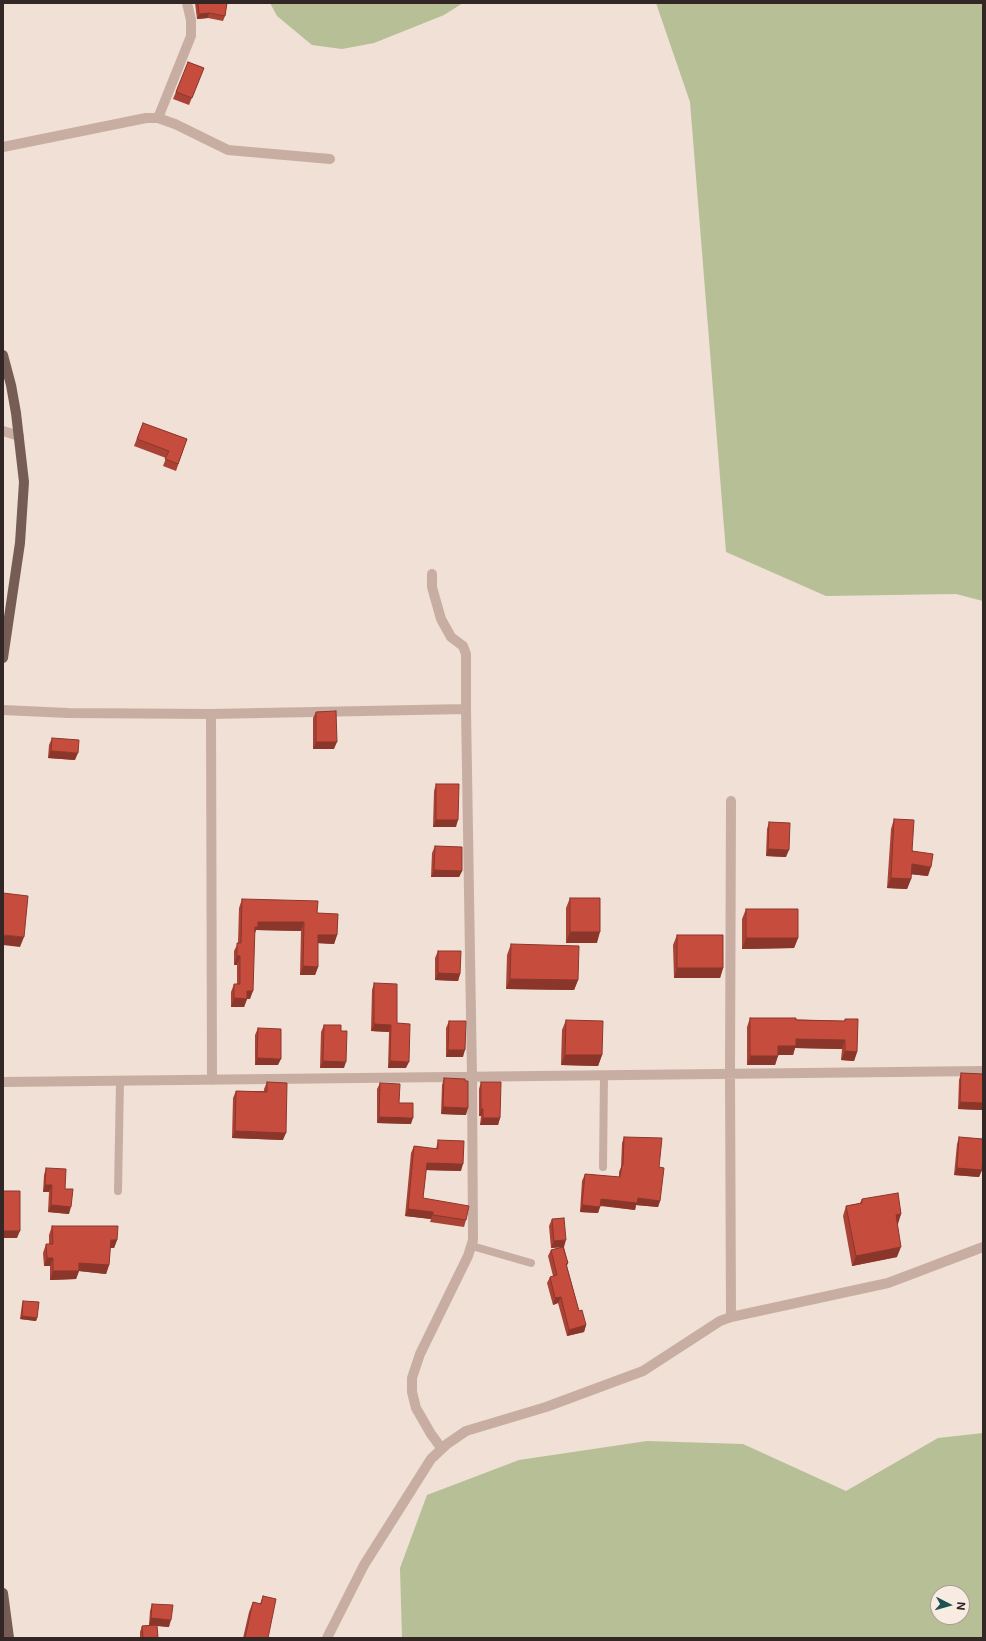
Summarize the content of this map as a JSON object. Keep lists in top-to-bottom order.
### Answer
{
  "north": "right"
}
